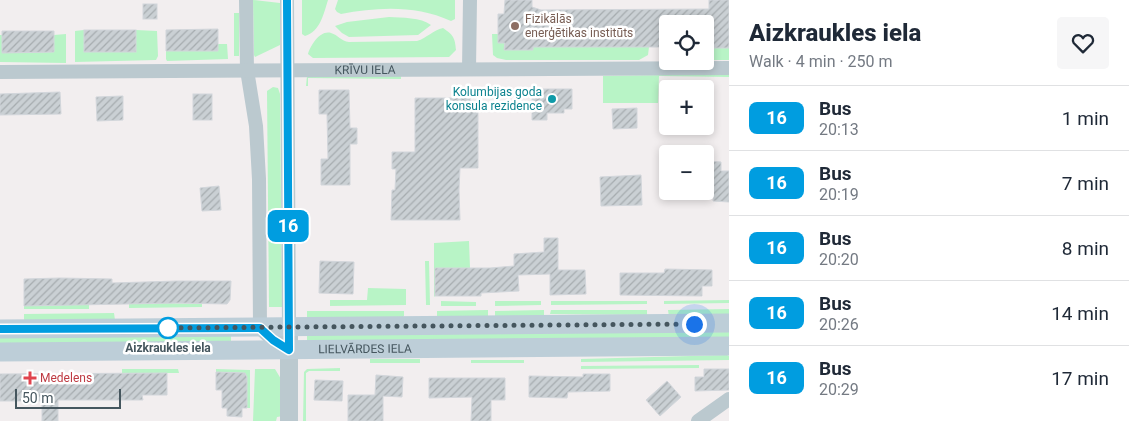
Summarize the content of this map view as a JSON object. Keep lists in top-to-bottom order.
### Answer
{
  "streets": {
    "main road": ["LIELVĀRDES IELA"],
    "street": ["KRĪVU IELA"]
  },
  "places": {
    "other": ["Fizikālās enerģētikas institūts", "Kolumbijas goda konsula rezidence", "Aizkraukles iela"],
    "health": ["Medelens"]
  },
  "lines": ["bus line 16"],
  "scale_bar": "50 m",
  "page": {
    "on_map": "16",
    "heading": ["Aizkraukles iela", "Walk · 4 min · 250 m"],
    "map_buttons": ["+", "−"],
    "list": [
      {
        "mark": "16",
        "name": "Bus",
        "note": "20:13",
        "value": "1 min"
      },
      {
        "mark": "16",
        "name": "Bus",
        "note": "20:19",
        "value": "7 min"
      },
      {
        "mark": "16",
        "name": "Bus",
        "note": "20:20",
        "value": "8 min"
      },
      {
        "mark": "16",
        "name": "Bus",
        "note": "20:26",
        "value": "14 min"
      },
      {
        "mark": "16",
        "name": "Bus",
        "note": "20:29",
        "value": "17 min"
      }
    ],
    "scale": "50 m"
  }
}
